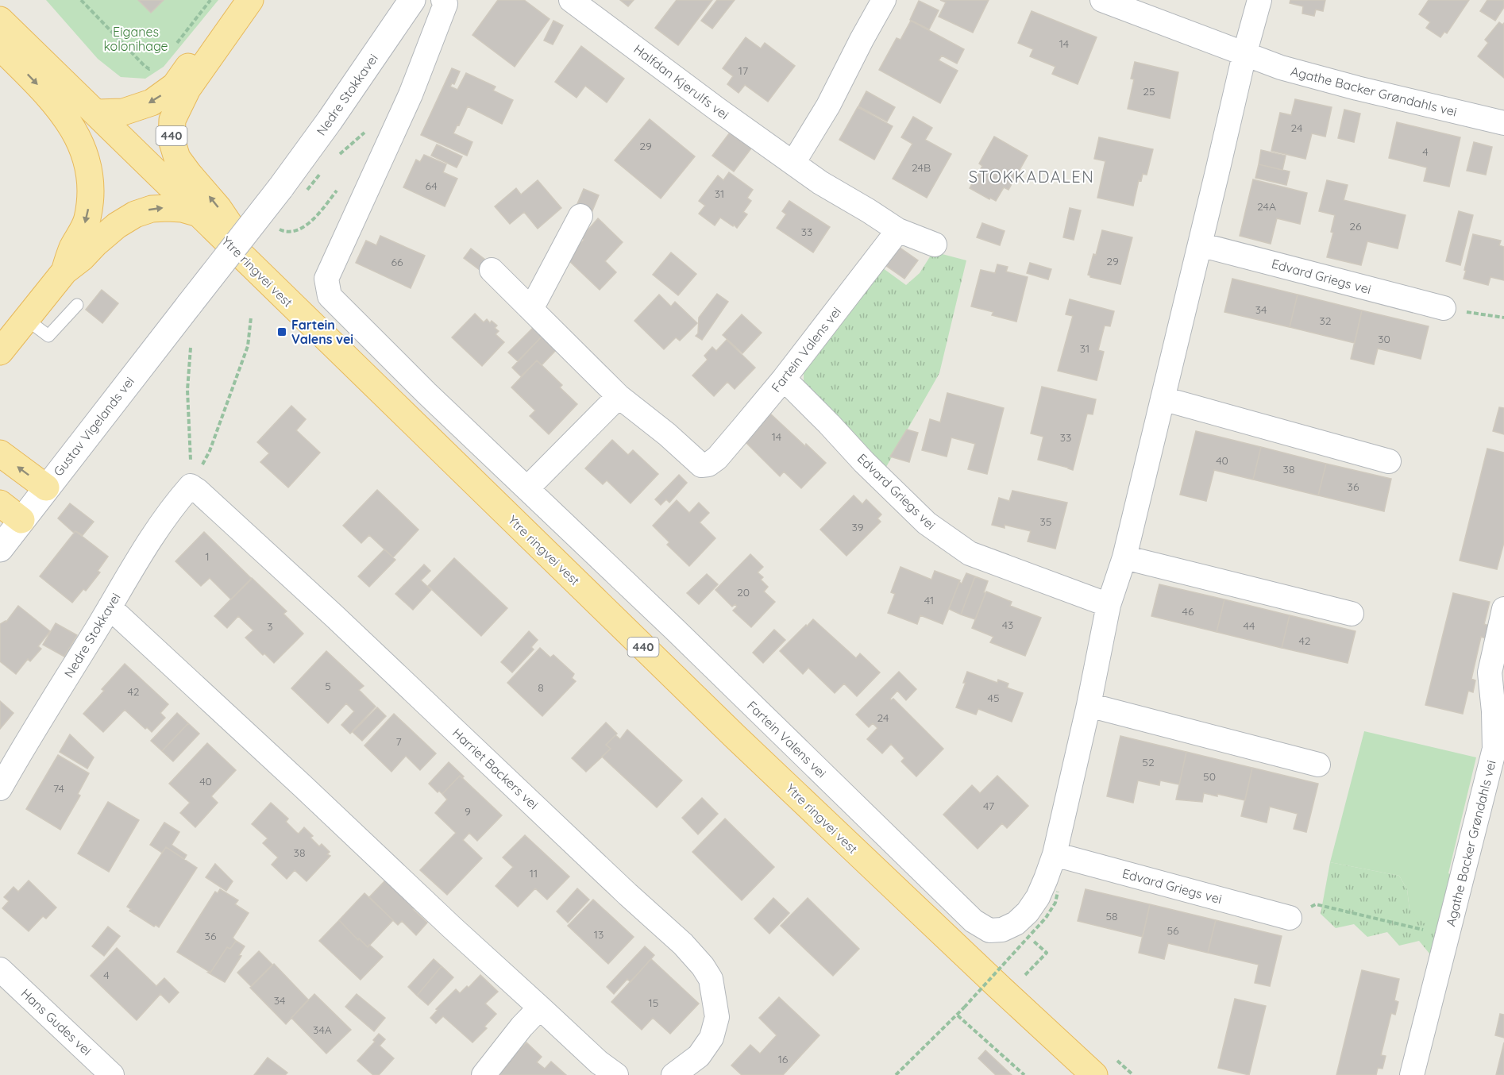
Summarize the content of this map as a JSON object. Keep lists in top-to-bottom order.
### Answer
{
  "streets": {
    "main road": [
      "Nedre Stokkavei",
      "440",
      "Ytre ringvei vest",
      "Gustav Vigelands vei"
    ],
    "street": [
      "Halfdan Kjerulfs vei",
      "Agathe Backer Grøndahls vei",
      "Edvard Griegs vei",
      "Fartein Valens vei",
      "Harriet Backers vei",
      "Hans Gudes vei"
    ]
  },
  "crossings": [
    ["Halfdan Kjerulfs vei", "Fartein Valens vei"],
    ["Nedre Stokkavei", "Gustav Vigelands vei"],
    ["Nedre Stokkavei", "Harriet Backers vei"],
    ["440", "Ytre ringvei vest"],
    ["Edvard Griegs vei", "Fartein Valens vei"]
  ],
  "districts": ["STOKKADALEN"],
  "parks": ["Eiganes kolonihage"],
  "places": {
    "transit": ["Fartein Valens vei"]
  },
  "house_numbers": [
    "14",
    "17",
    "25",
    "24",
    "29",
    "4",
    "24B",
    "64",
    "31",
    "24A",
    "26",
    "33",
    "29",
    "66",
    "34",
    "32",
    "30",
    "31",
    "14",
    "33",
    "40",
    "38",
    "36",
    "35",
    "39",
    "1",
    "20",
    "41",
    "46",
    "43",
    "44",
    "3",
    "42",
    "5",
    "8",
    "42",
    "45",
    "24",
    "7",
    "52",
    "50",
    "40",
    "74",
    "47",
    "9",
    "38",
    "11",
    "58",
    "56",
    "13",
    "36",
    "4",
    "34",
    "15",
    "34A",
    "16"
  ]
}
